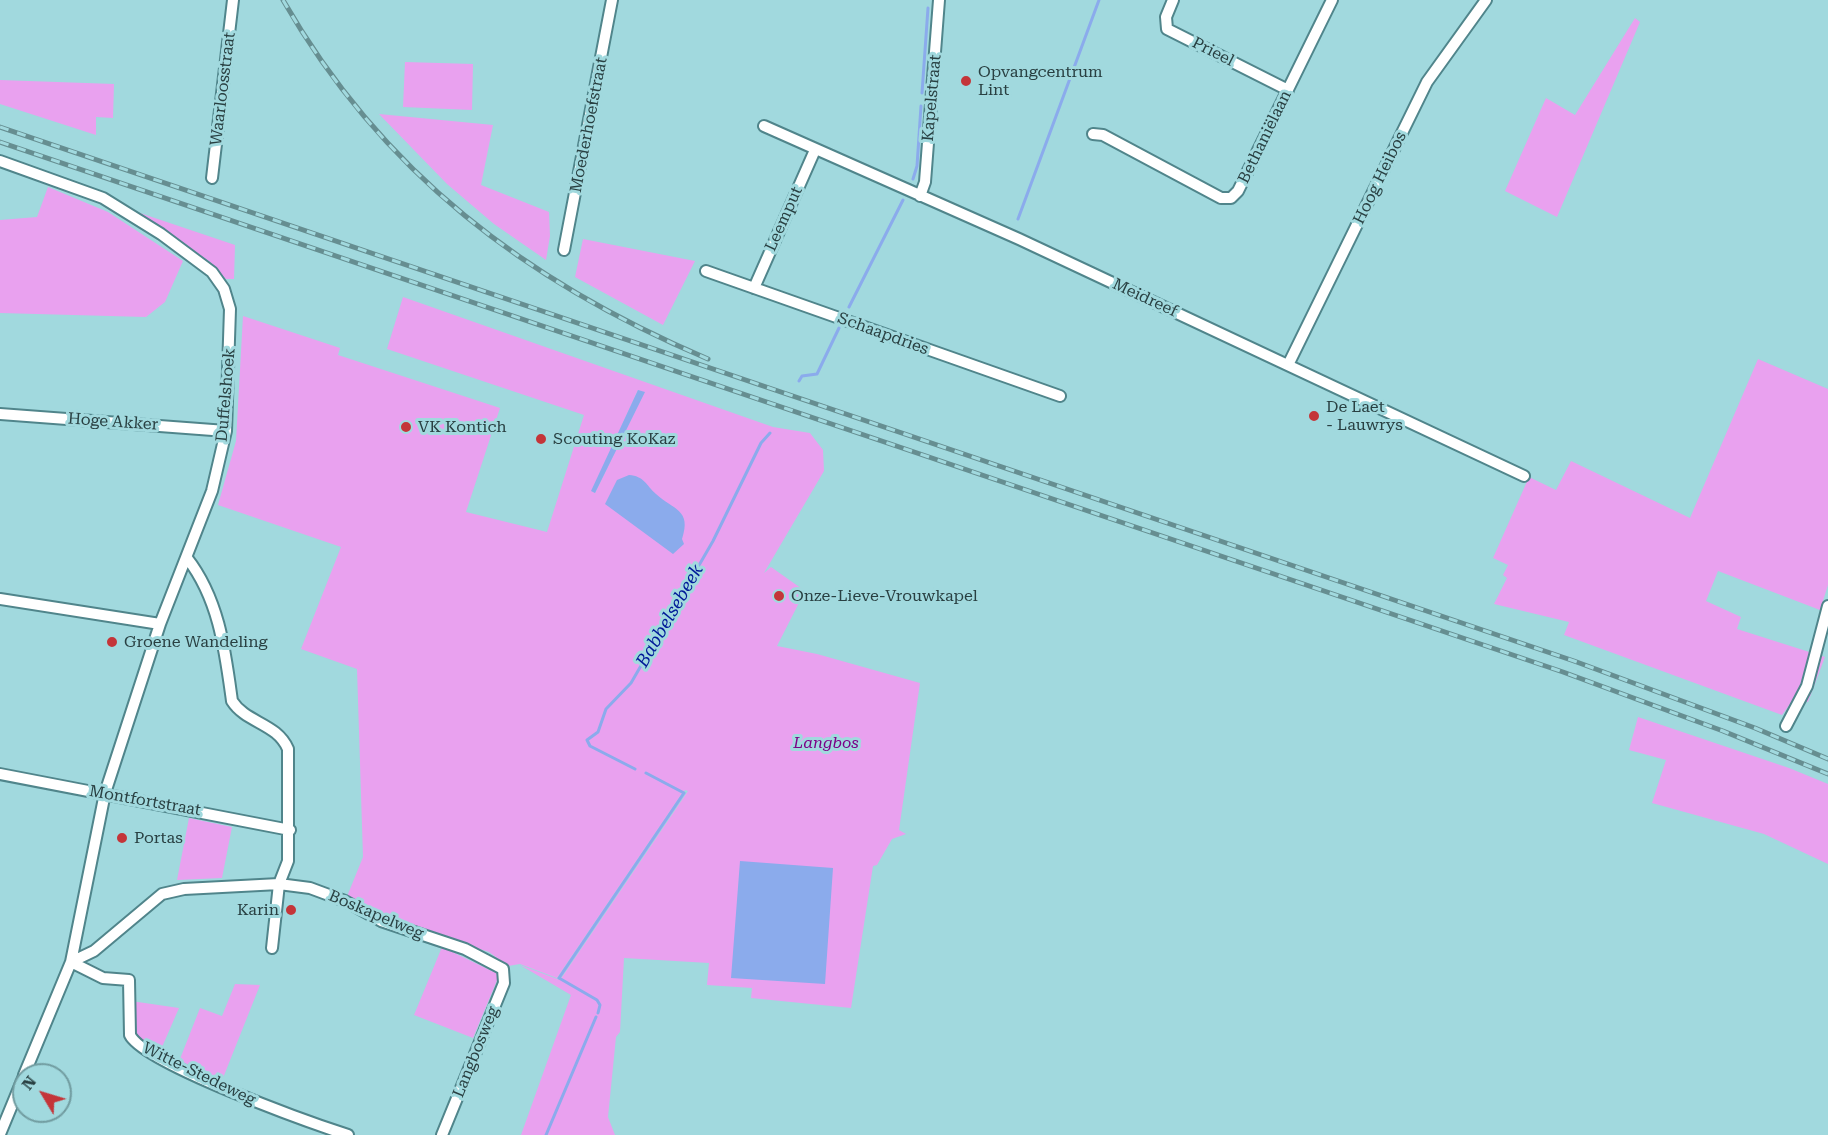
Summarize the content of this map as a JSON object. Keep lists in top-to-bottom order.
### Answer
{
  "streets": {
    "street": [
      "Prieel",
      "Waarloosstraat",
      "Kapelstraat",
      "Moederhoefstraat",
      "Bethaniëlaan",
      "Hoog Heibos",
      "Leemput",
      "Meidreef",
      "Schaapdries",
      "Duffelshoek",
      "Hoge Akker",
      "Montfortstraat",
      "Boskapelweg",
      "Langbosweg",
      "Witte-Stedeweg"
    ]
  },
  "crossings": [
    ["Prieel", "Bethaniëlaan"],
    ["Kapelstraat", "Meidreef"],
    ["Hoog Heibos", "Meidreef"],
    ["Leemput", "Meidreef"],
    ["Leemput", "Schaapdries"],
    ["Duffelshoek", "Hoge Akker"],
    ["Boskapelweg", "Langbosweg"]
  ],
  "water": ["Babbelsebeek"],
  "parks": ["Langbos"],
  "places": [
    "Opvangcentrum Lint",
    "De Laet - Lauwrys",
    "VK Kontich",
    "Scouting KoKaz",
    "Onze-Lieve-Vrouwkapel",
    "Groene Wandeling",
    "Portas",
    "Karin"
  ],
  "north": "top left"
}
